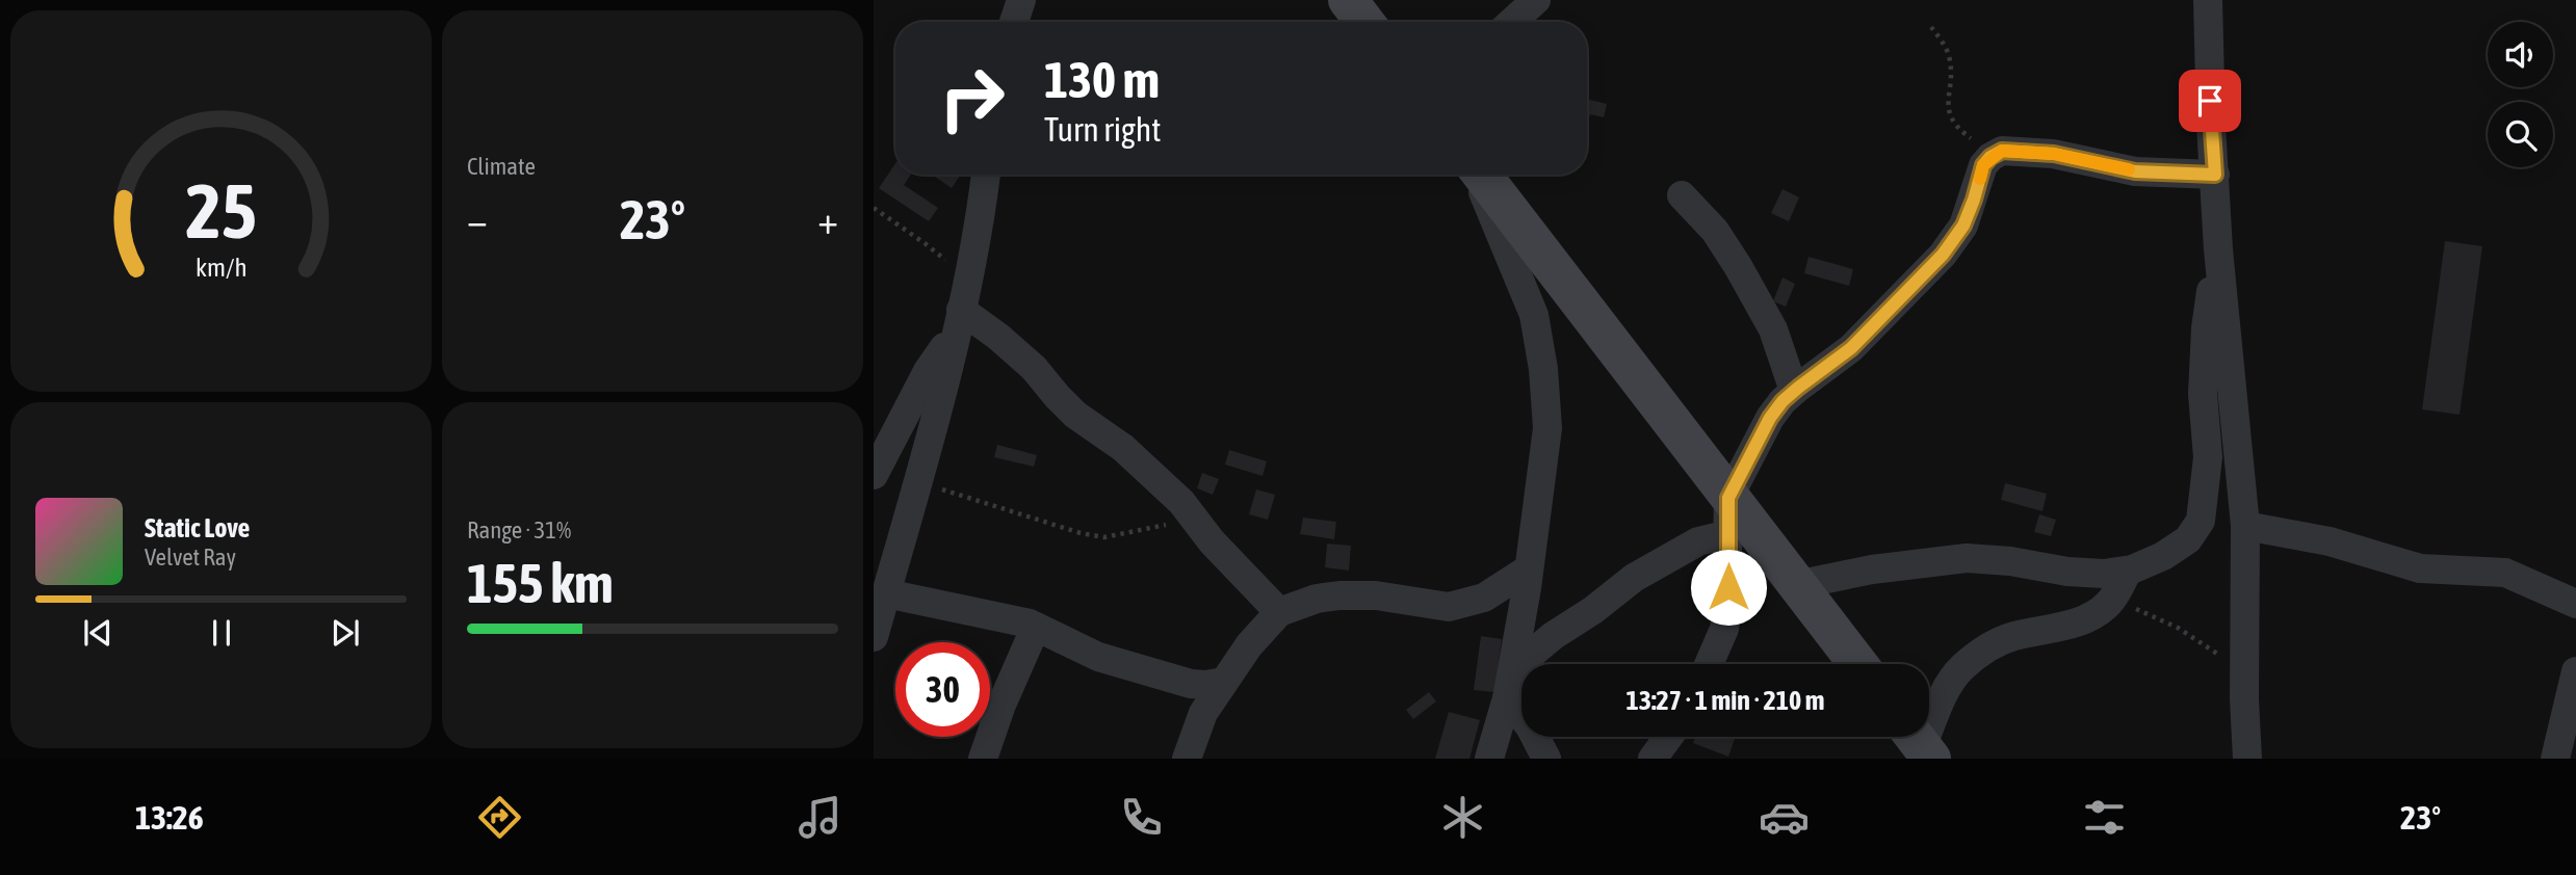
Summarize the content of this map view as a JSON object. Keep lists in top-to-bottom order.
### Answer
{
  "page": {
    "tile": [
      "Climate",
      ["Range · 31%", "155 km"]
    ],
    "turn": ["130 m", "Turn right"],
    "heat": ["−", "23°", "+"],
    "song": ["Static Love", "Velvet Ray"],
    "limit": "30",
    "trip": "13:27 · 1 min · 210 m",
    "tabs": ["13:26", "23°"],
    "gauge": ["25", "km/h"]
  }
}
